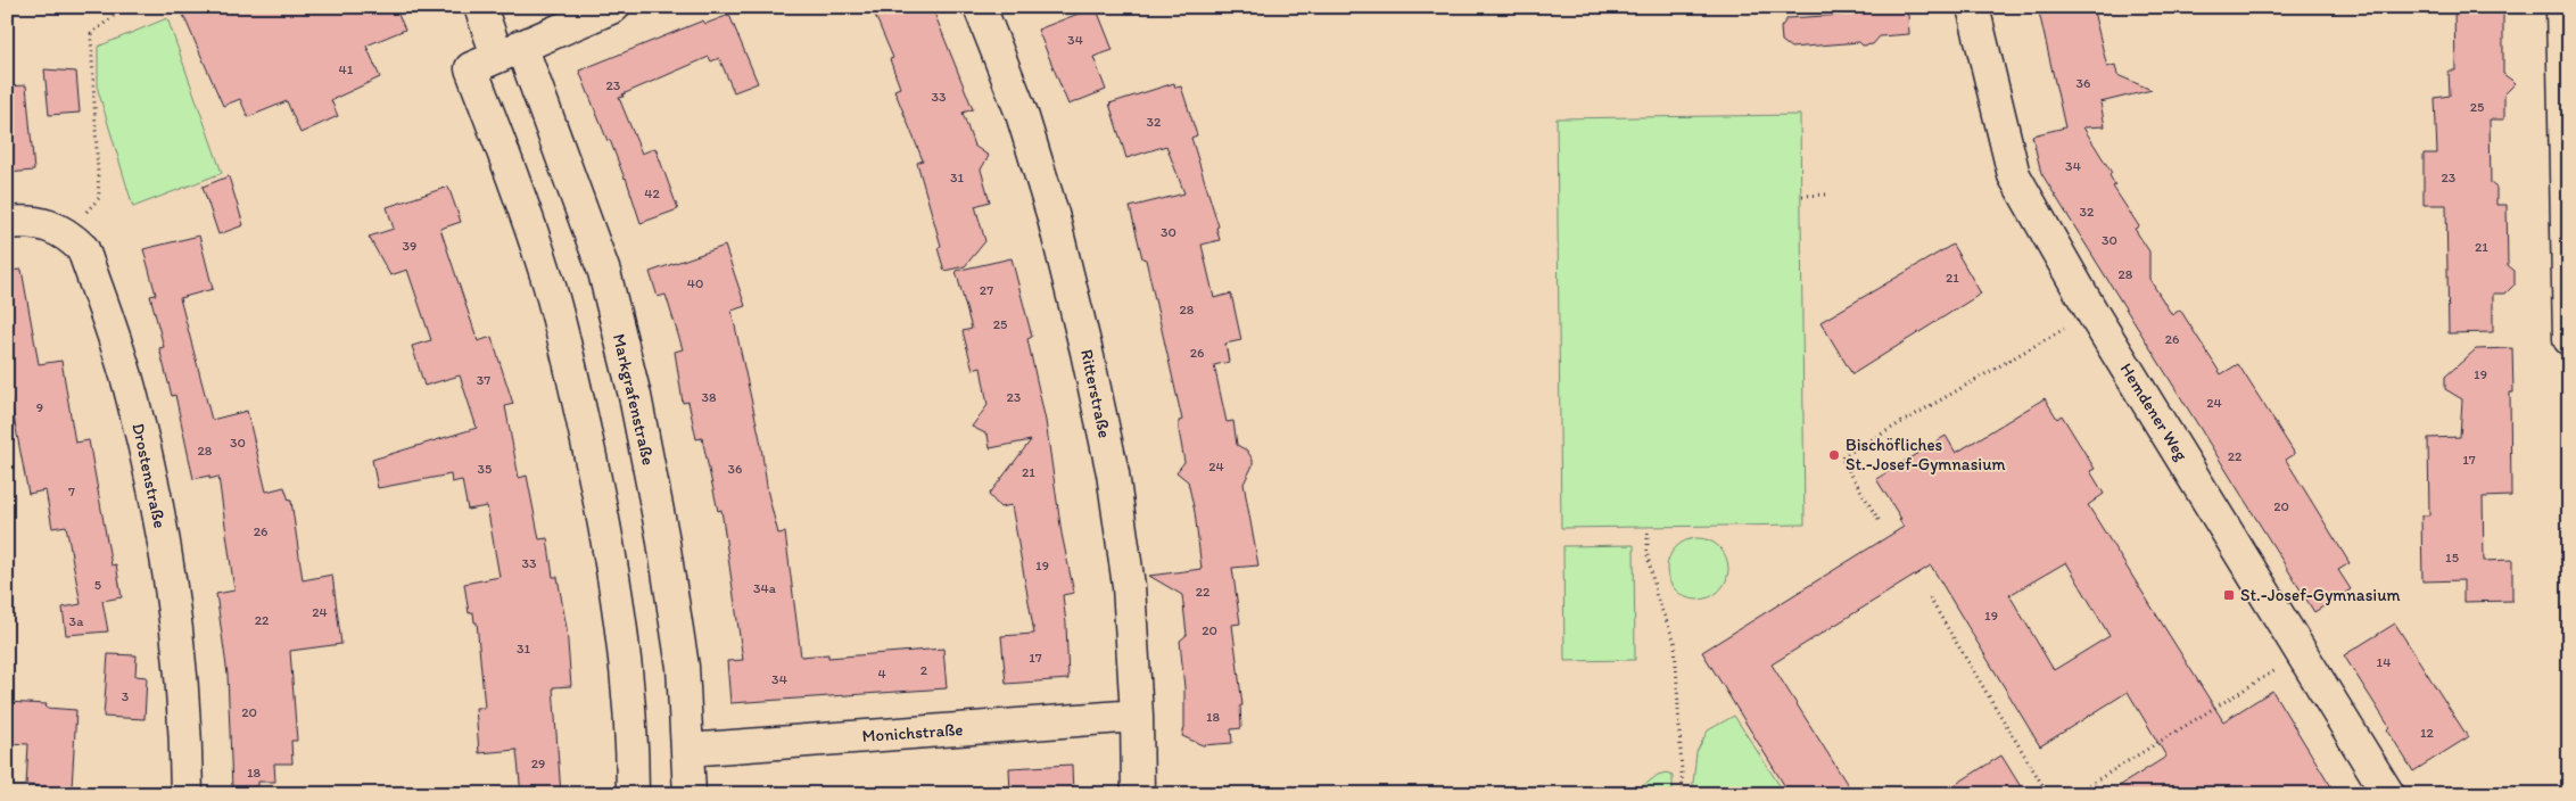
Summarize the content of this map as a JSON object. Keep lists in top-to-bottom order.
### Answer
{
  "streets": {
    "street": [
      "Ritterstraße",
      "Markgrafenstraße",
      "Hemdener Weg",
      "Drostenstraße",
      "Monichstraße"
    ]
  },
  "crossings": [
    ["Ritterstraße", "Monichstraße"],
    ["Markgrafenstraße", "Monichstraße"]
  ],
  "places": {
    "other": ["Bischöfliches St.-Josef-Gymnasium"],
    "transit": ["St.-Josef-Gymnasium"]
  },
  "house_numbers": [
    "34",
    "41",
    "36",
    "23",
    "33",
    "25",
    "32",
    "34",
    "31",
    "23",
    "42",
    "32",
    "30",
    "30",
    "39",
    "21",
    "28",
    "21",
    "40",
    "27",
    "28",
    "25",
    "26",
    "26",
    "19",
    "37",
    "38",
    "23",
    "24",
    "9",
    "30",
    "28",
    "22",
    "17",
    "24",
    "35",
    "36",
    "21",
    "7",
    "20",
    "26",
    "15",
    "33",
    "19",
    "5",
    "34a",
    "22",
    "24",
    "19",
    "22",
    "3a",
    "20",
    "31",
    "17",
    "14",
    "2",
    "4",
    "34",
    "3",
    "20",
    "18",
    "12",
    "29",
    "18"
  ]
}
